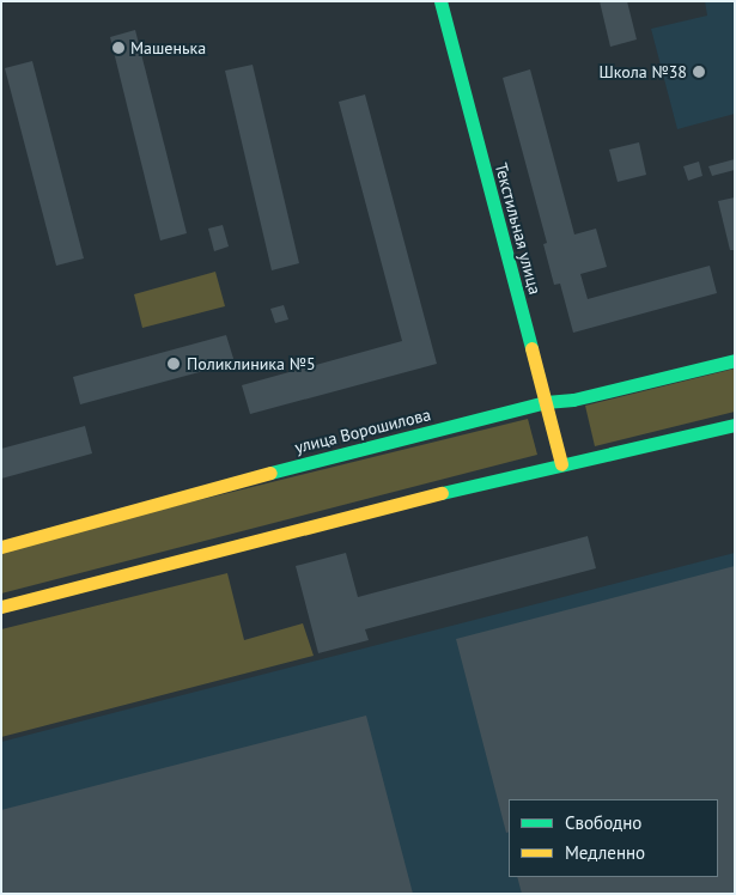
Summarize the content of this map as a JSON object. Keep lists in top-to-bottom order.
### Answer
{
  "streets": {
    "main road": ["Текстильная улица", "улица Ворошилова"]
  },
  "crossings": [
    ["Текстильная улица", "улица Ворошилова"]
  ],
  "places": ["Машенька", "Школа №38", "Поликлиника №5"],
  "legend": ["Свободно", "Медленно"]
}
